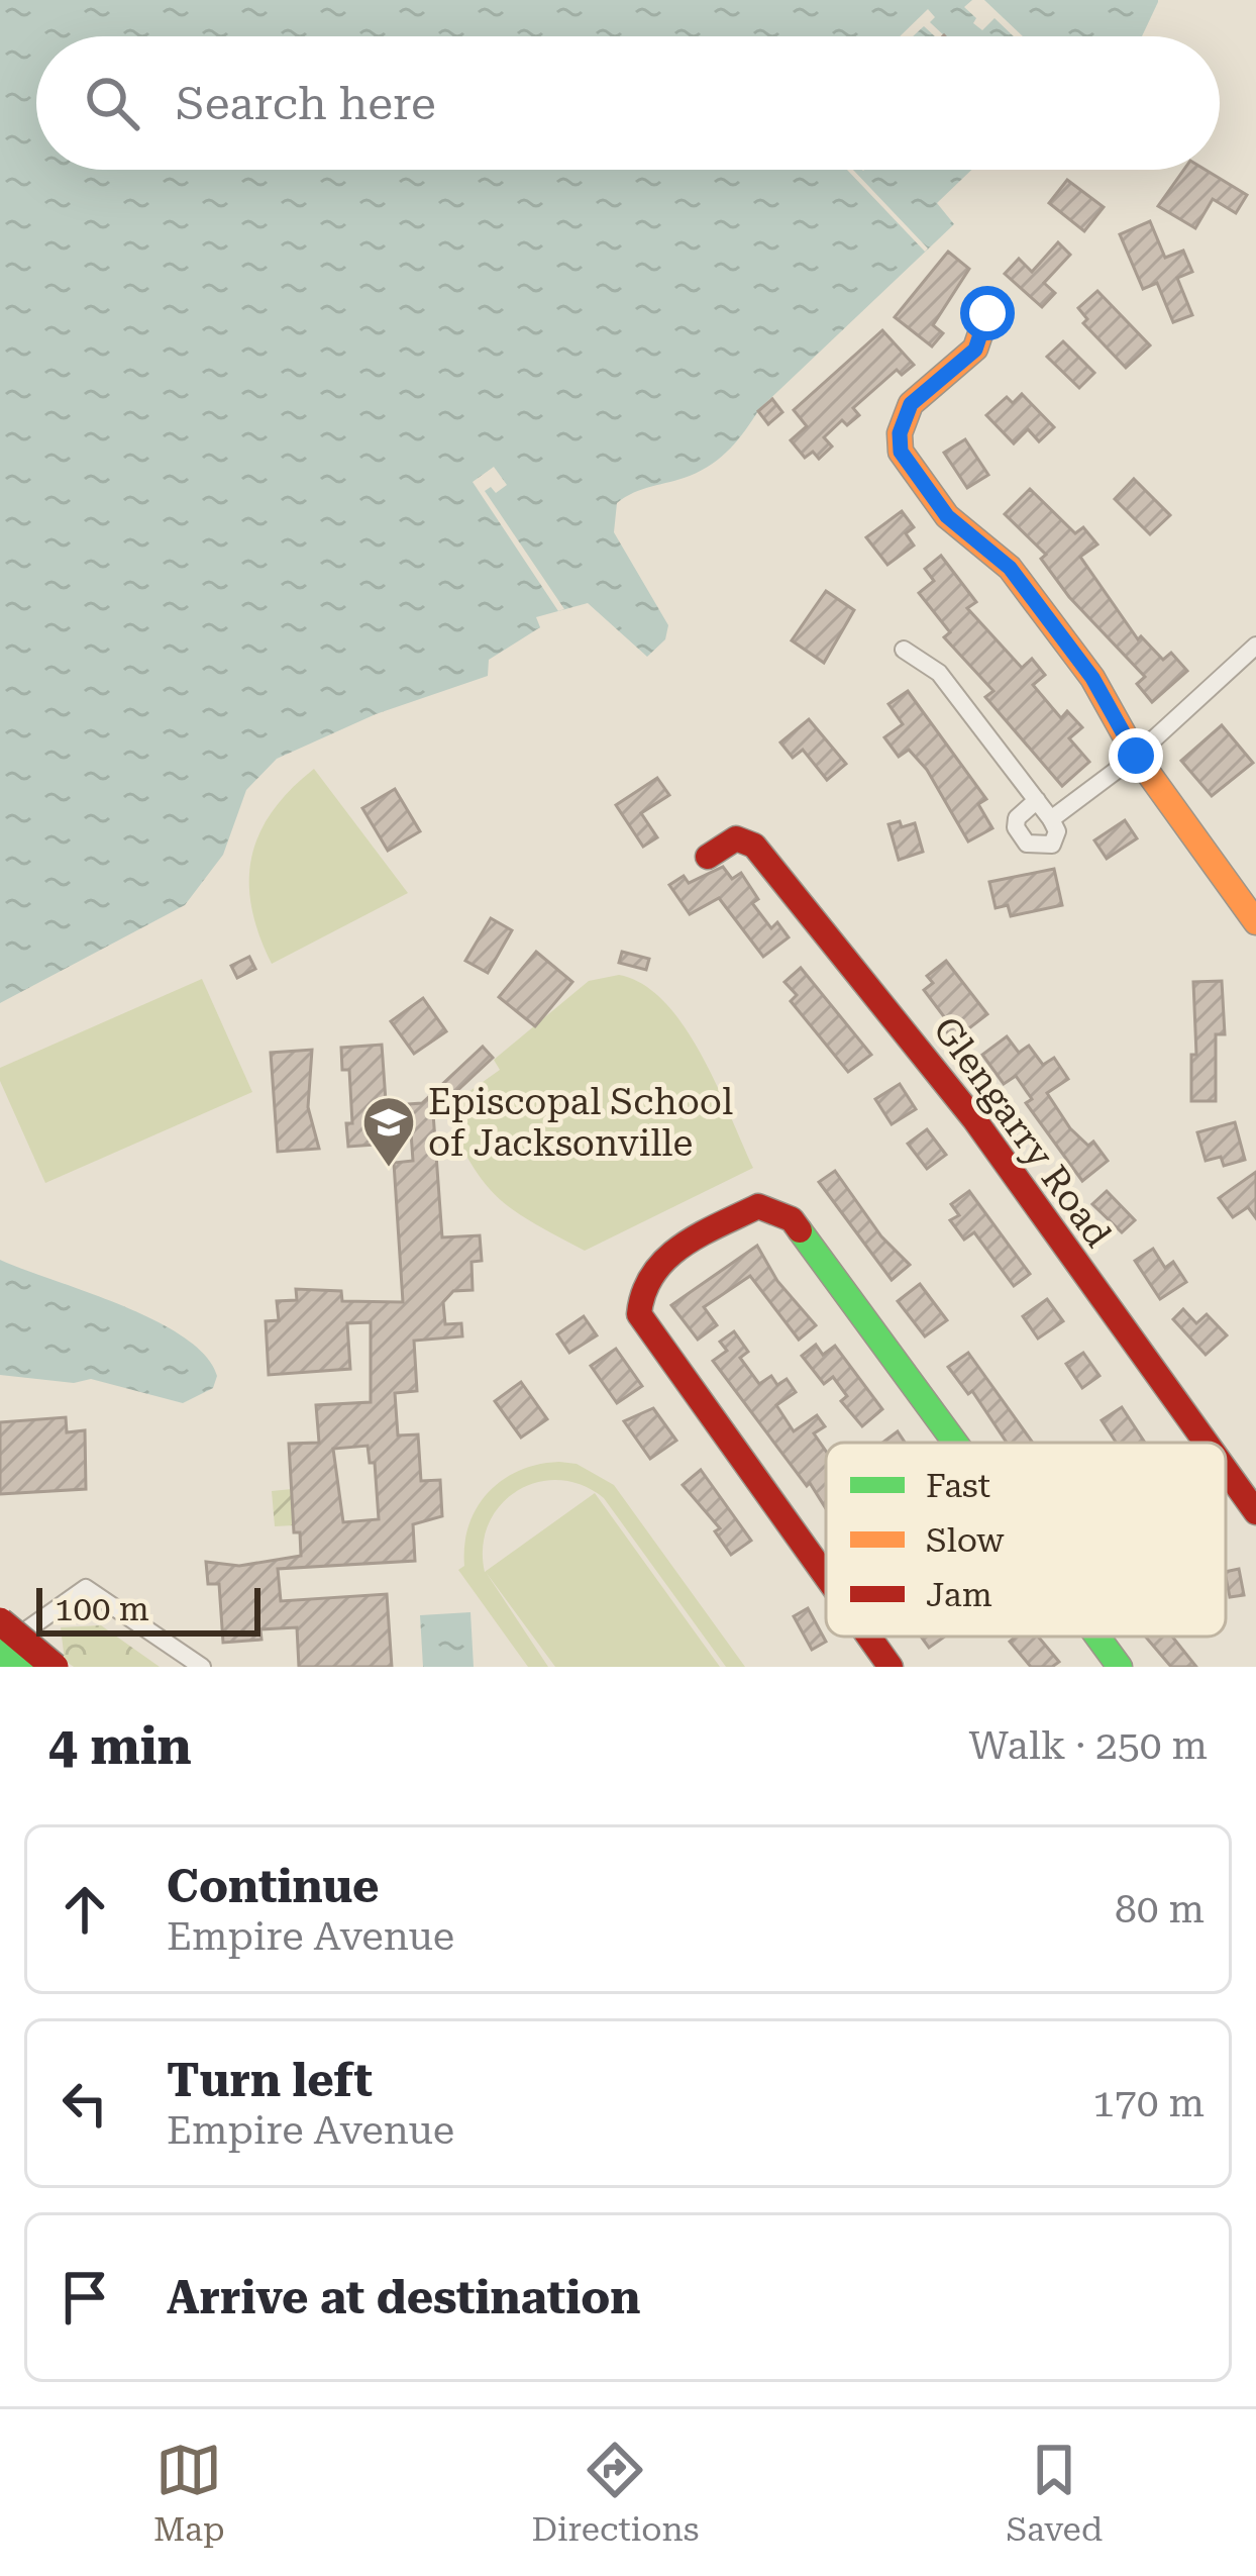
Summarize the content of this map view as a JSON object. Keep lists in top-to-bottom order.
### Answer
{
  "streets": {
    "main road": ["Glengarry Road"]
  },
  "places": {
    "school or university": ["Episcopal School of Jacksonville"]
  },
  "legend": ["Fast", "Slow", "Jam"],
  "scale_bar": "100 m",
  "page": {
    "search": "Search here",
    "scale": "100 m",
    "heading": ["4 min", "Walk · 250 m"],
    "list": [
      ["Continue", "Empire Avenue", "80 m"],
      ["Turn left", "Empire Avenue", "170 m"],
      "Arrive at destination"
    ],
    "nav": ["Map", "Directions", "Saved"]
  }
}
